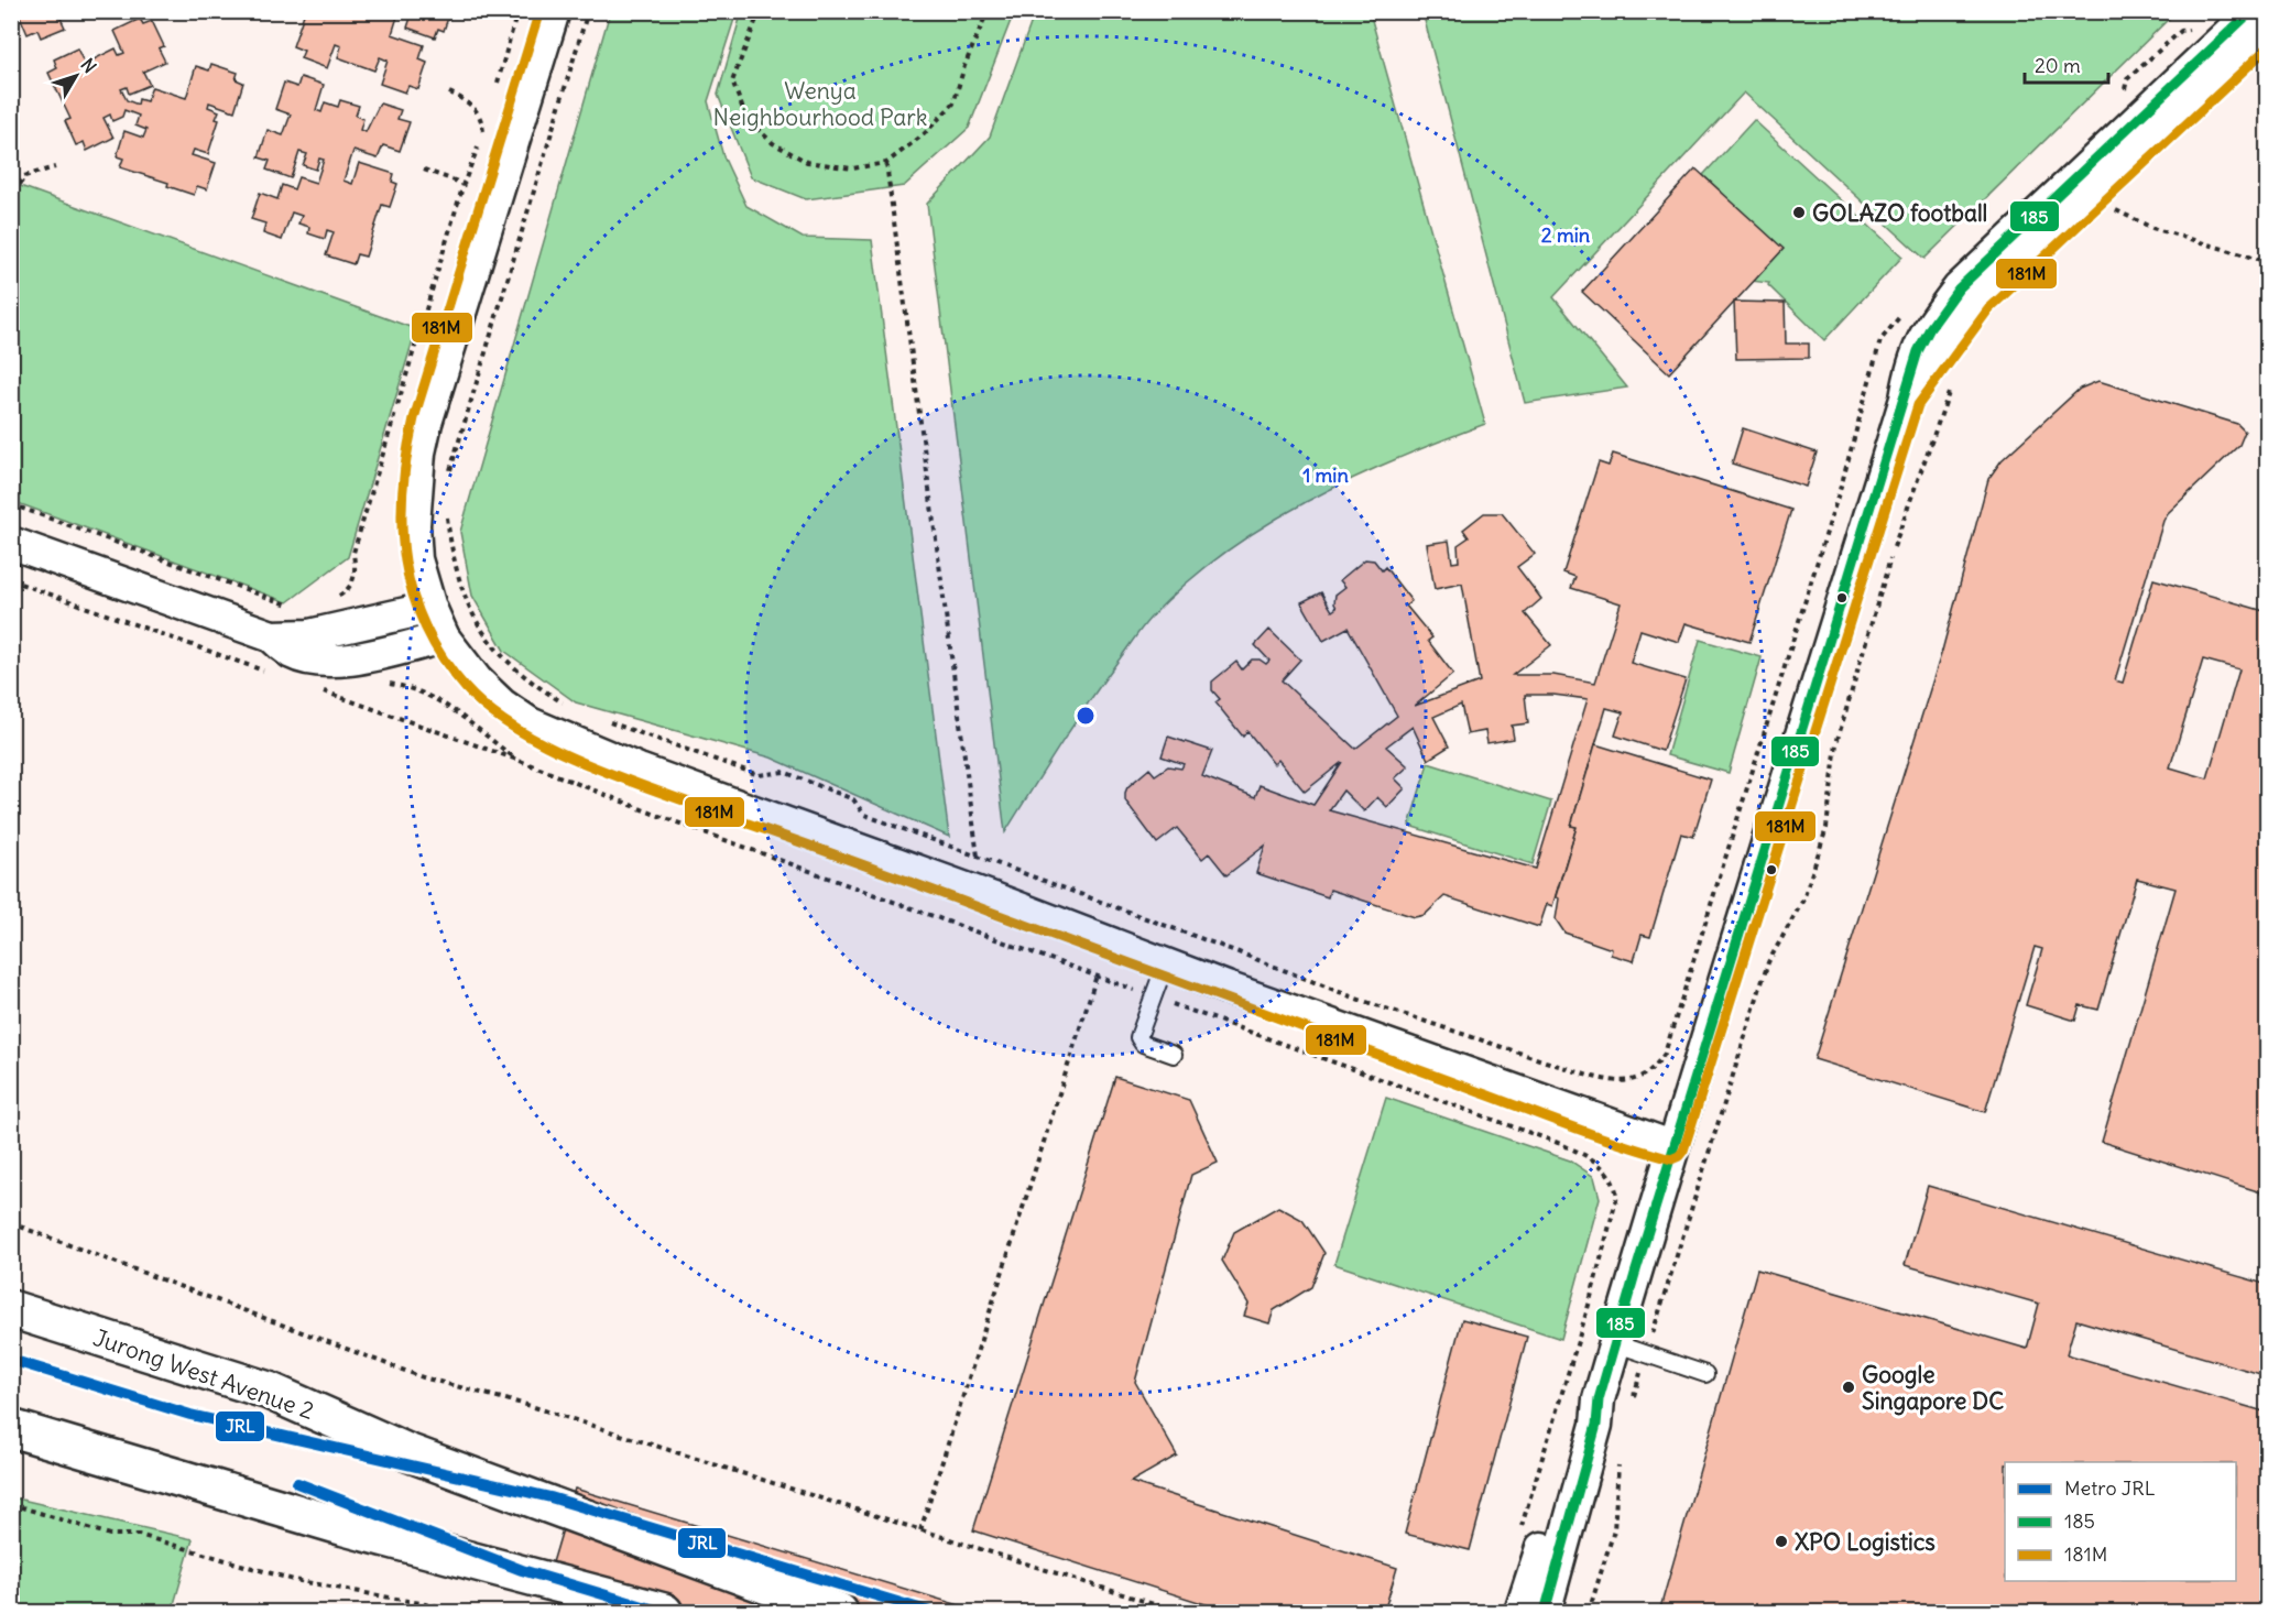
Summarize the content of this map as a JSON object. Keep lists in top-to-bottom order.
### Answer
{
  "streets": {
    "main road": ["Jurong West Avenue 2"]
  },
  "parks": ["Wenya Neighbourhood Park"],
  "places": ["GOLAZO football", "Google Singapore DC", "XPO Logistics"],
  "lines": ["transit line 185", "transit line 181M", "metro line JRL"],
  "legend": ["Metro JRL", "185", "181M"],
  "scale_bar": "20 m",
  "north": "top right",
  "rings": ["2 min", "1 min"]
}
